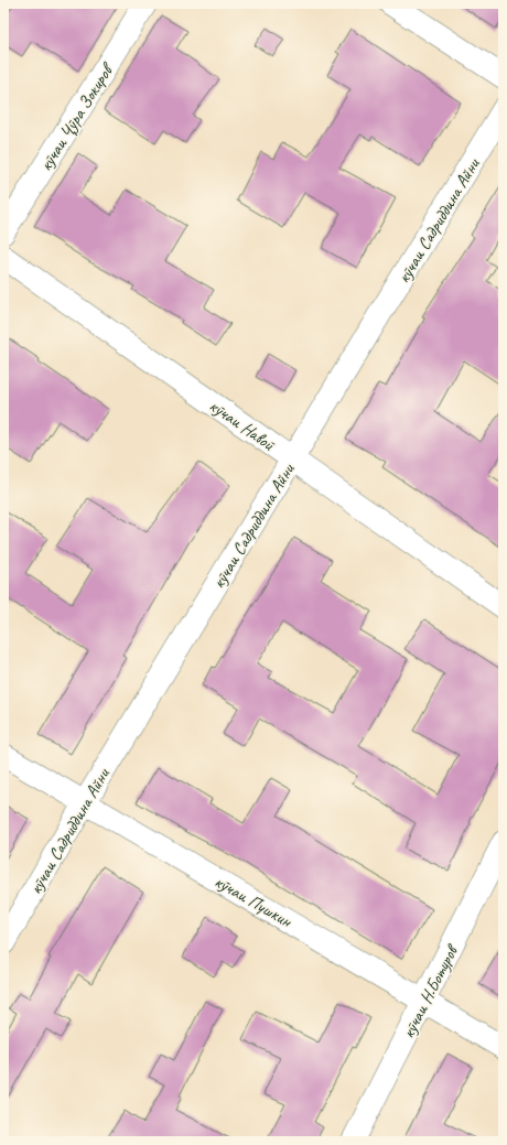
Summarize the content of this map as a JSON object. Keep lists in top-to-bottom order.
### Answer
{
  "streets": {
    "street": [
      "кӯчаи Ҷӯра Зокиров",
      "кӯчаи Садриддина Айни",
      "кӯчаи Навоӣ",
      "кӯчаи Пушкин",
      "кӯчаи Н.Ботуров"
    ]
  },
  "crossings": [
    ["кӯчаи Садриддина Айни", "кӯчаи Навоӣ"],
    ["кӯчаи Садриддина Айни", "кӯчаи Пушкин"],
    ["кӯчаи Пушкин", "кӯчаи Н.Ботуров"]
  ]
}
